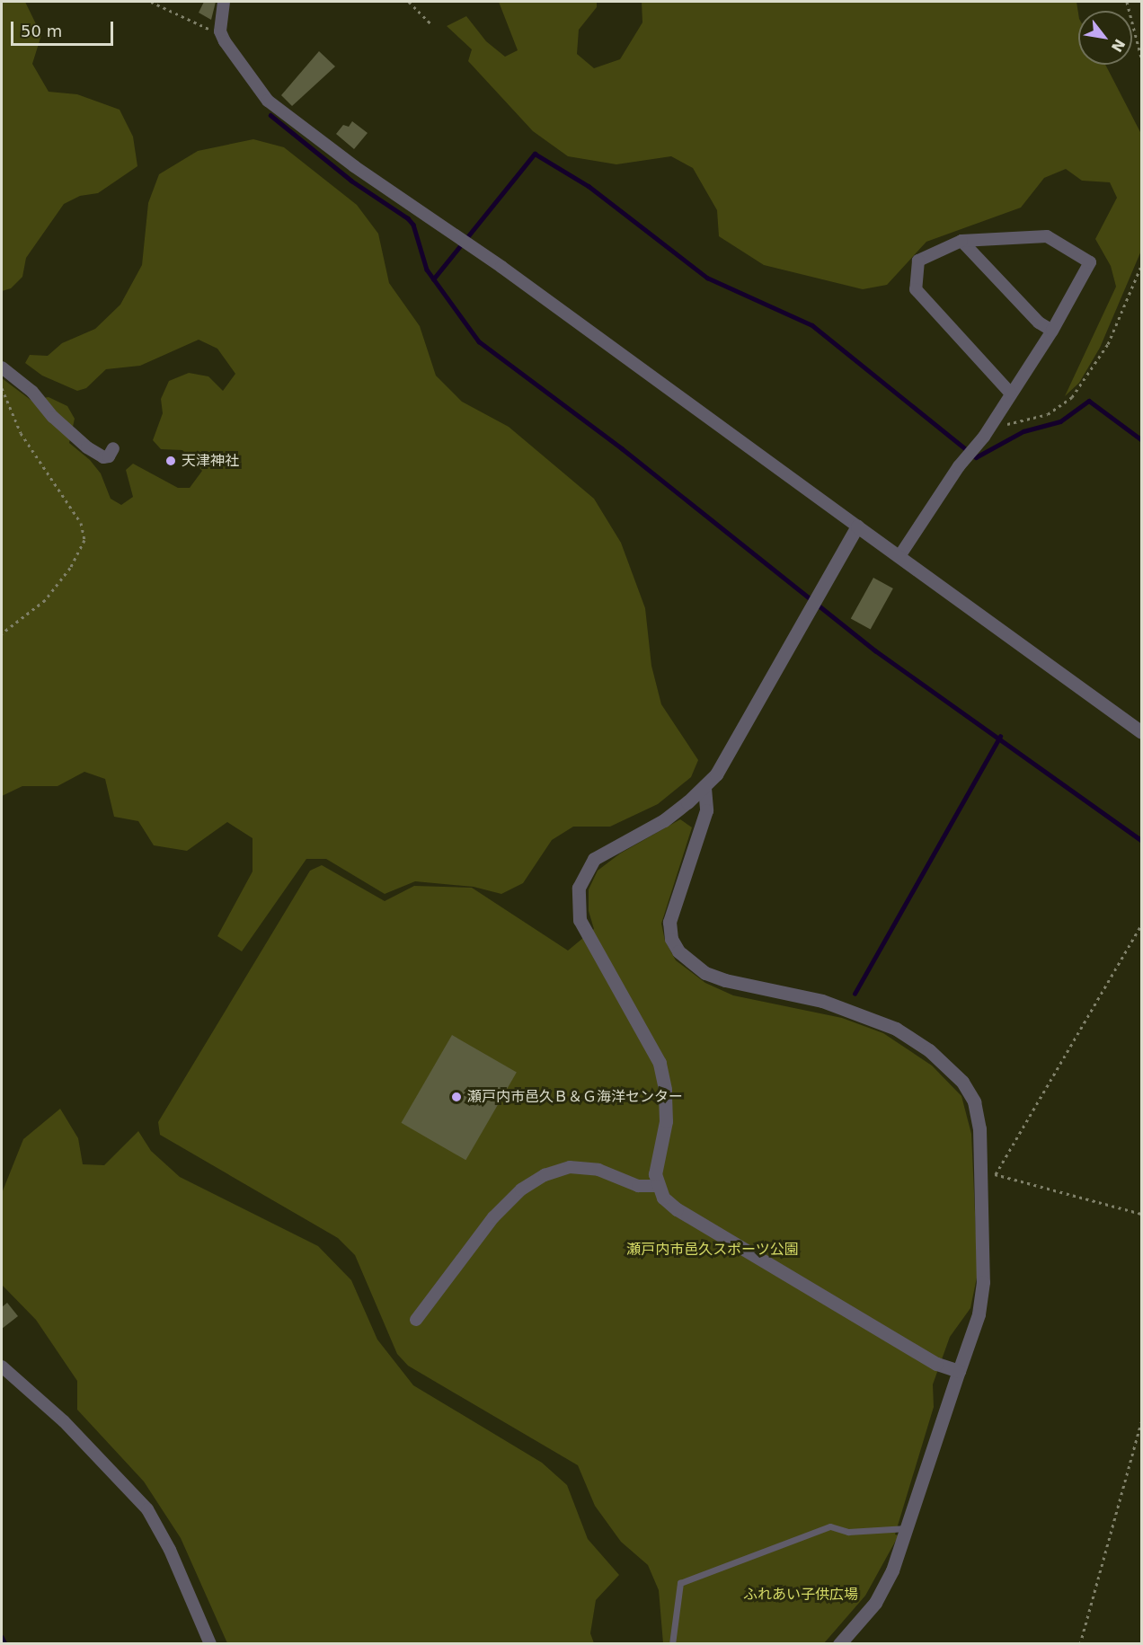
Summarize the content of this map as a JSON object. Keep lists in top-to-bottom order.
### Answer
{
  "parks": ["瀬戸内市邑久スポーツ公園", "ふれあい子供広場"],
  "places": ["天津神社", "瀬戸内市邑久Ｂ＆Ｇ海洋センター"],
  "scale_bar": "50 m",
  "north": "bottom right"
}
